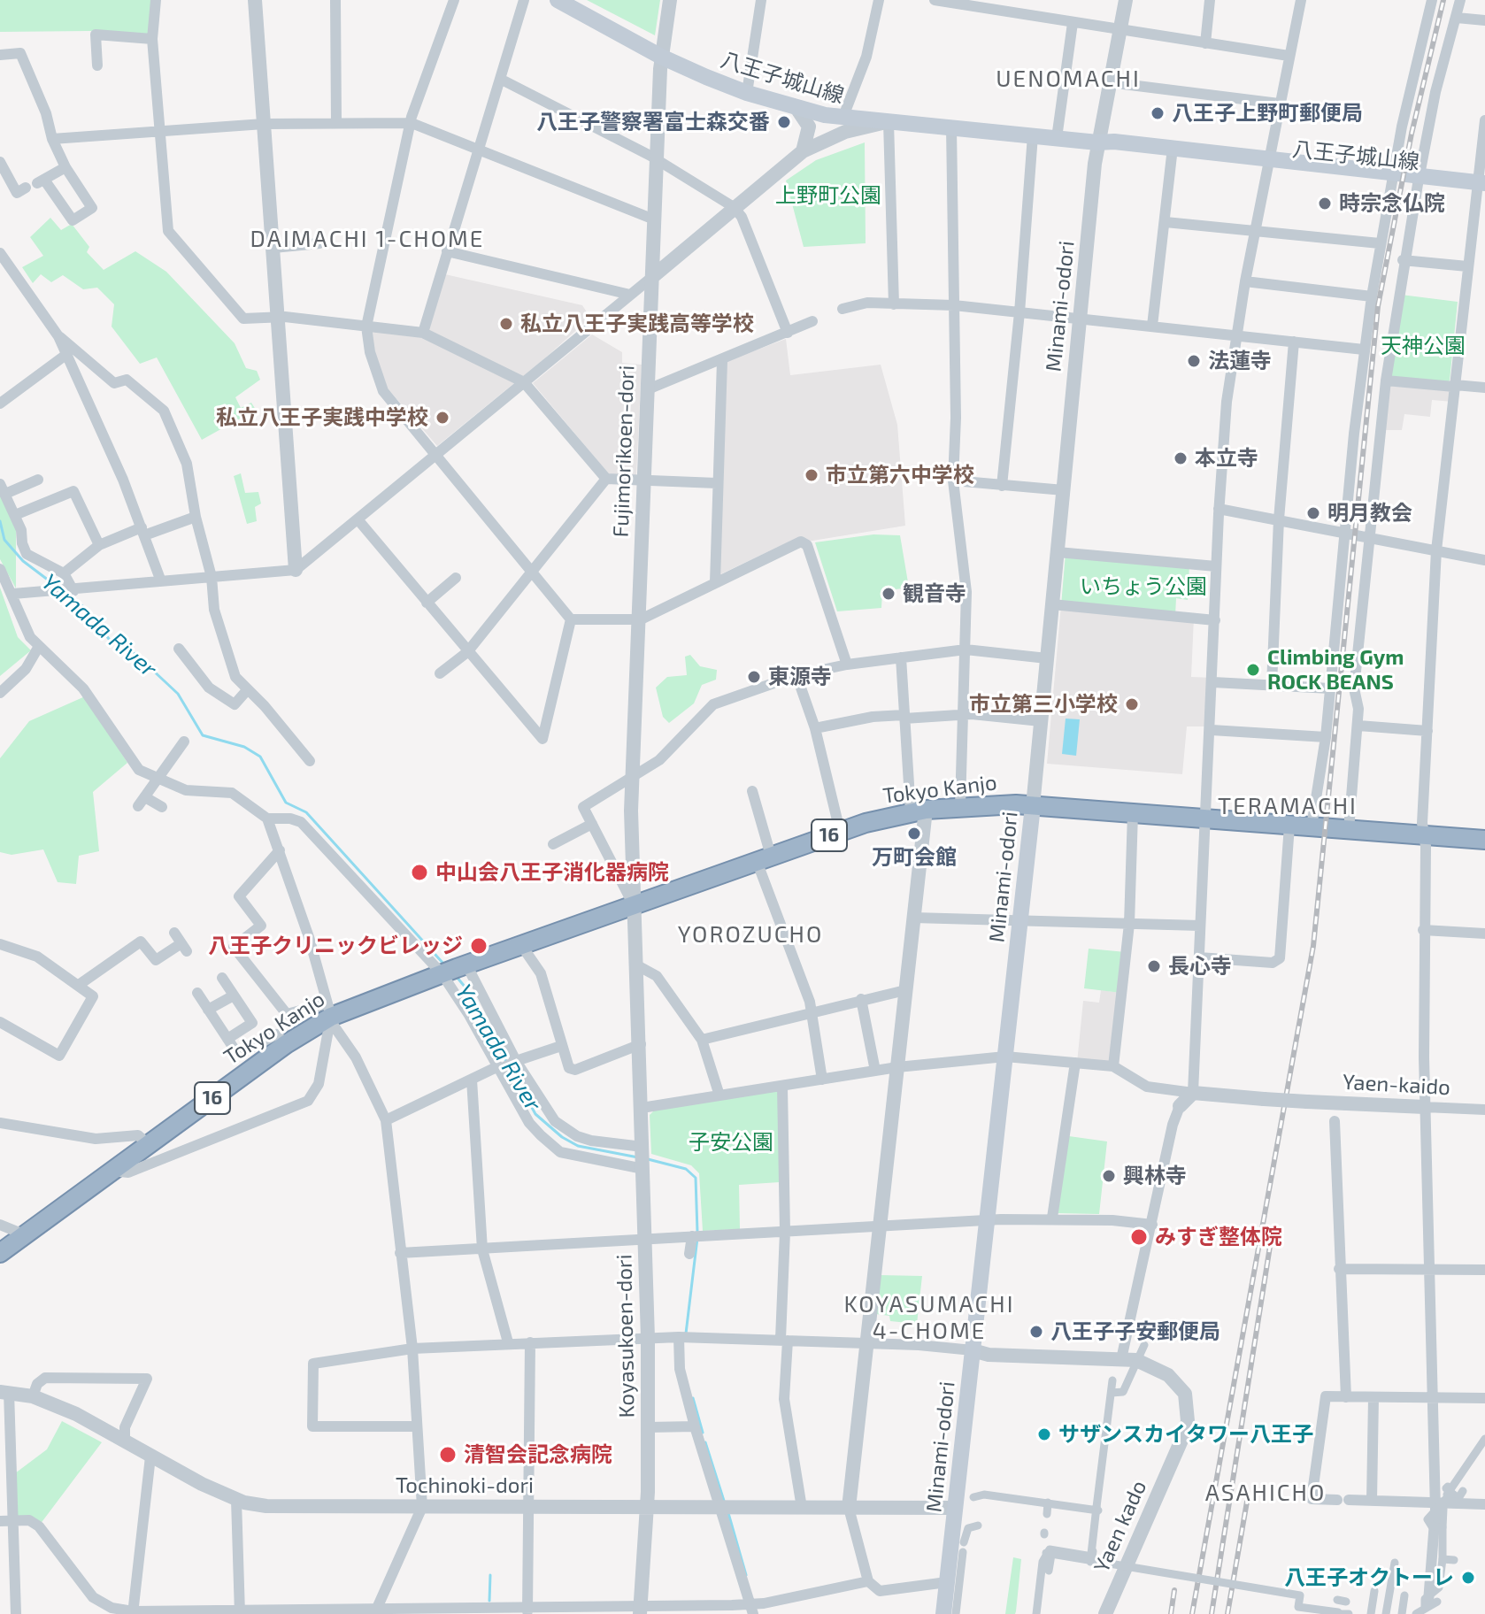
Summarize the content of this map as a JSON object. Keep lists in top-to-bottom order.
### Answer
{
  "streets": {
    "highway": ["Tokyo Kanjo", "16"],
    "main road": ["八王子城山線", "Minami-odori"],
    "street": [
      "Fujimorikoen-dori",
      "Yaen-kaido",
      "Koyasukoen-dori",
      "Tochinoki-dori",
      "Yaen kado"
    ]
  },
  "crossings": [
    ["八王子城山線", "Minami-odori"],
    ["八王子城山線", "Fujimorikoen-dori"],
    ["Minami-odori", "Tokyo Kanjo"],
    ["Minami-odori", "Tochinoki-dori"],
    ["Minami-odori", "Yaen kado"],
    ["Fujimorikoen-dori", "Tokyo Kanjo"],
    ["Fujimorikoen-dori", "Koyasukoen-dori"],
    ["Tokyo Kanjo", "Koyasukoen-dori"],
    ["Koyasukoen-dori", "Tochinoki-dori"]
  ],
  "districts": [
    "UENOMACHI",
    "DAIMACHI 1-CHOME",
    "TERAMACHI",
    "YOROZUCHO",
    "KOYASUMACHI 4-CHOME",
    "ASAHICHO"
  ],
  "water": ["Yamada River"],
  "parks": [
    "上野町公園",
    "天神公園",
    "いちょう公園",
    "子安公園"
  ],
  "places": [
    "八王子上野町郵便局",
    "八王子警察署富士森交番",
    "時宗念仏院",
    "私立八王子実践高等学校",
    "法蓮寺",
    "私立八王子実践中学校",
    "本立寺",
    "市立第六中学校",
    "明月教会",
    "観音寺",
    "Climbing Gym ROCK BEANS",
    "東源寺",
    "市立第三小学校",
    "万町会館",
    "中山会八王子消化器病院",
    "八王子クリニックビレッジ",
    "長心寺",
    "興林寺",
    "みすぎ整体院",
    "八王子子安郵便局",
    "サザンスカイタワー八王子",
    "清智会記念病院",
    "八王子オクトーレ"
  ]
}
